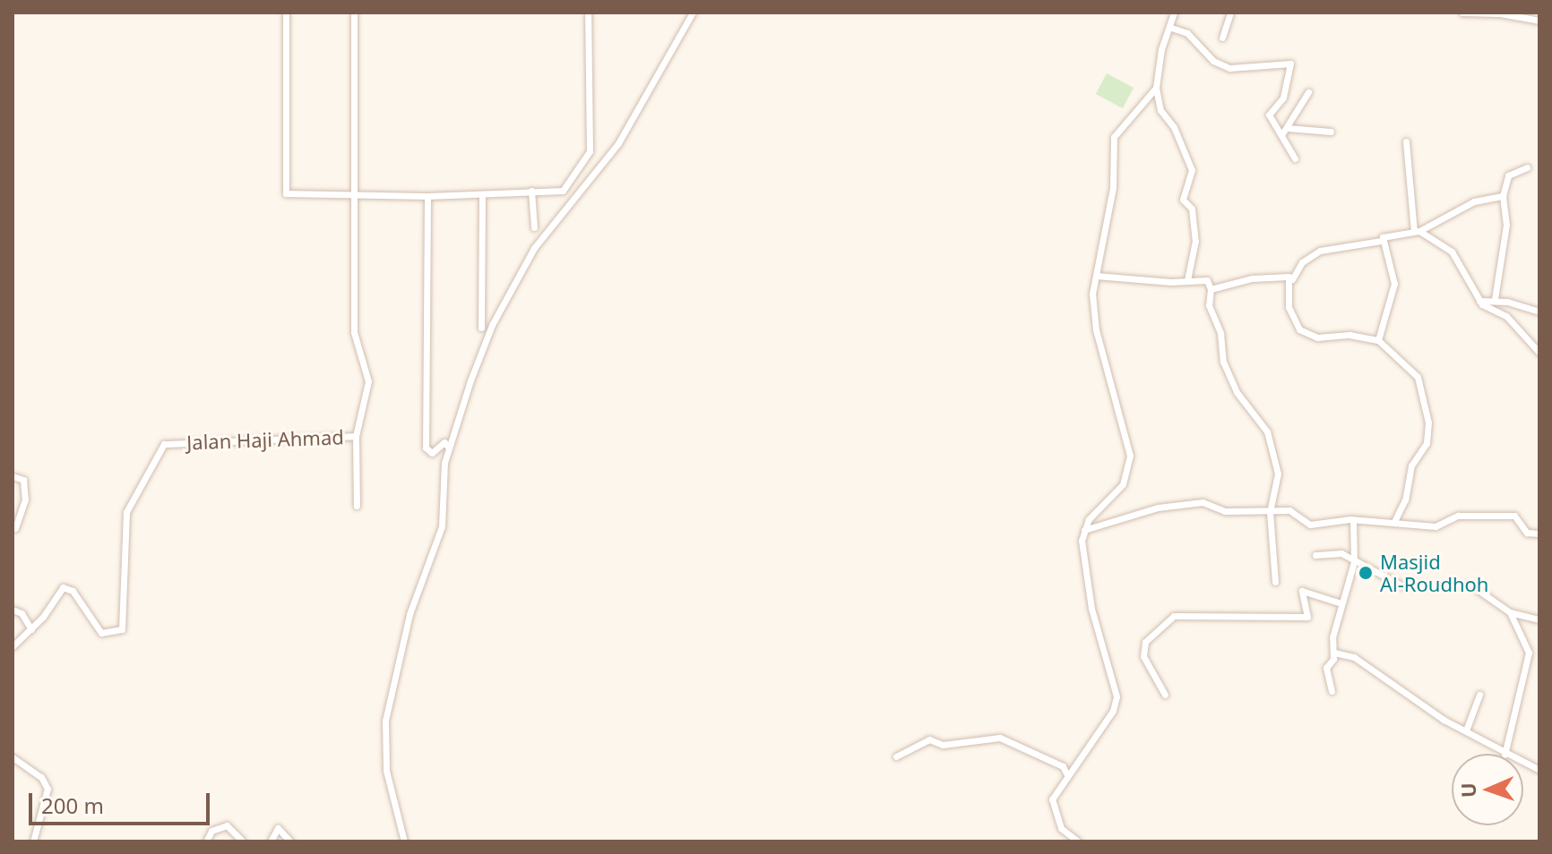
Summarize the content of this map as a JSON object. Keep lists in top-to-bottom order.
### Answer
{
  "streets": {
    "street": ["Jalan Haji Ahmad"]
  },
  "places": ["Masjid Al-Roudhoh"],
  "scale_bar": "200 m",
  "north": "left"
}
